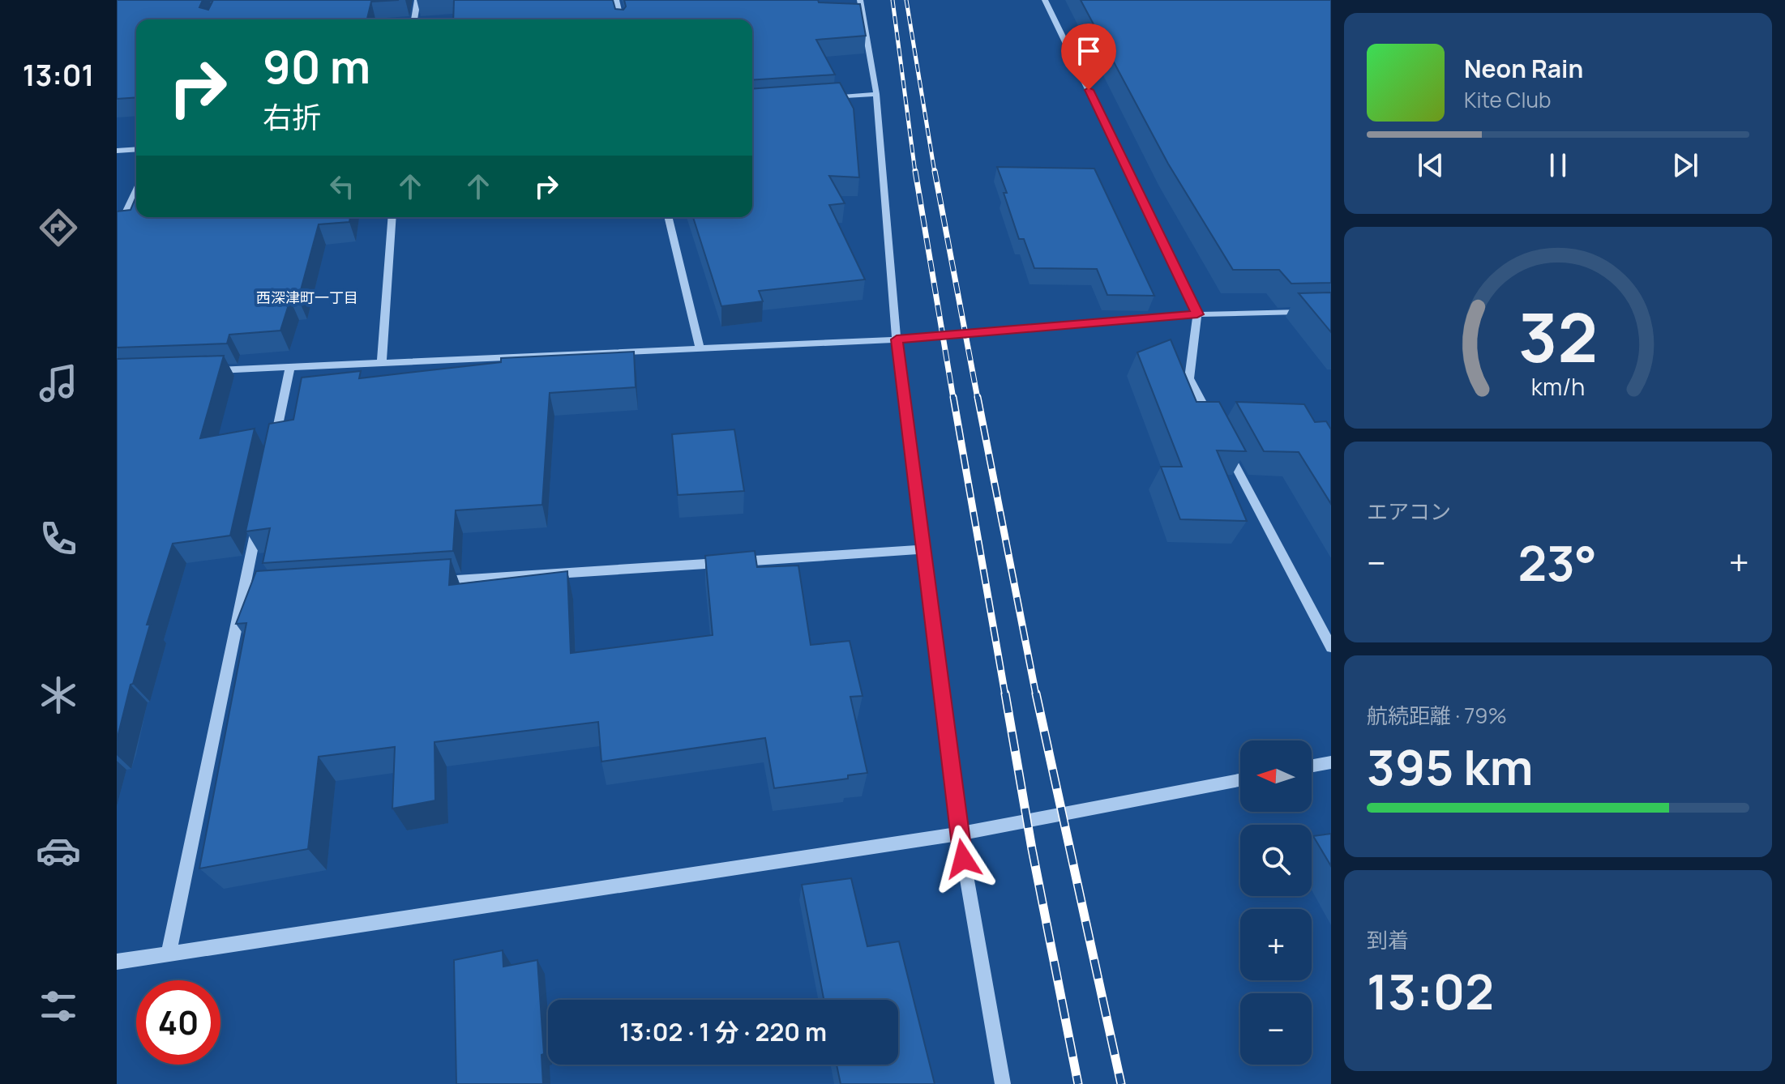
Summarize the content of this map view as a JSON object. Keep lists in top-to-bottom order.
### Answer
{
  "districts": ["西深津町一丁目"],
  "north": "left",
  "page": {
    "tabs": "13:01",
    "turn": ["90 m", "右折"],
    "song": ["Neon Rain", "Kite Club"],
    "tile": [
      "エアコン",
      ["航続距離 · 79%", "395 km"],
      ["到着", "13:02"]
    ],
    "heat": ["−", "23°", "+"],
    "map_buttons": ["+", "−"],
    "limit": "40",
    "trip": "13:02 · 1 分 · 220 m",
    "gauge": ["32", "km/h"]
  }
}
